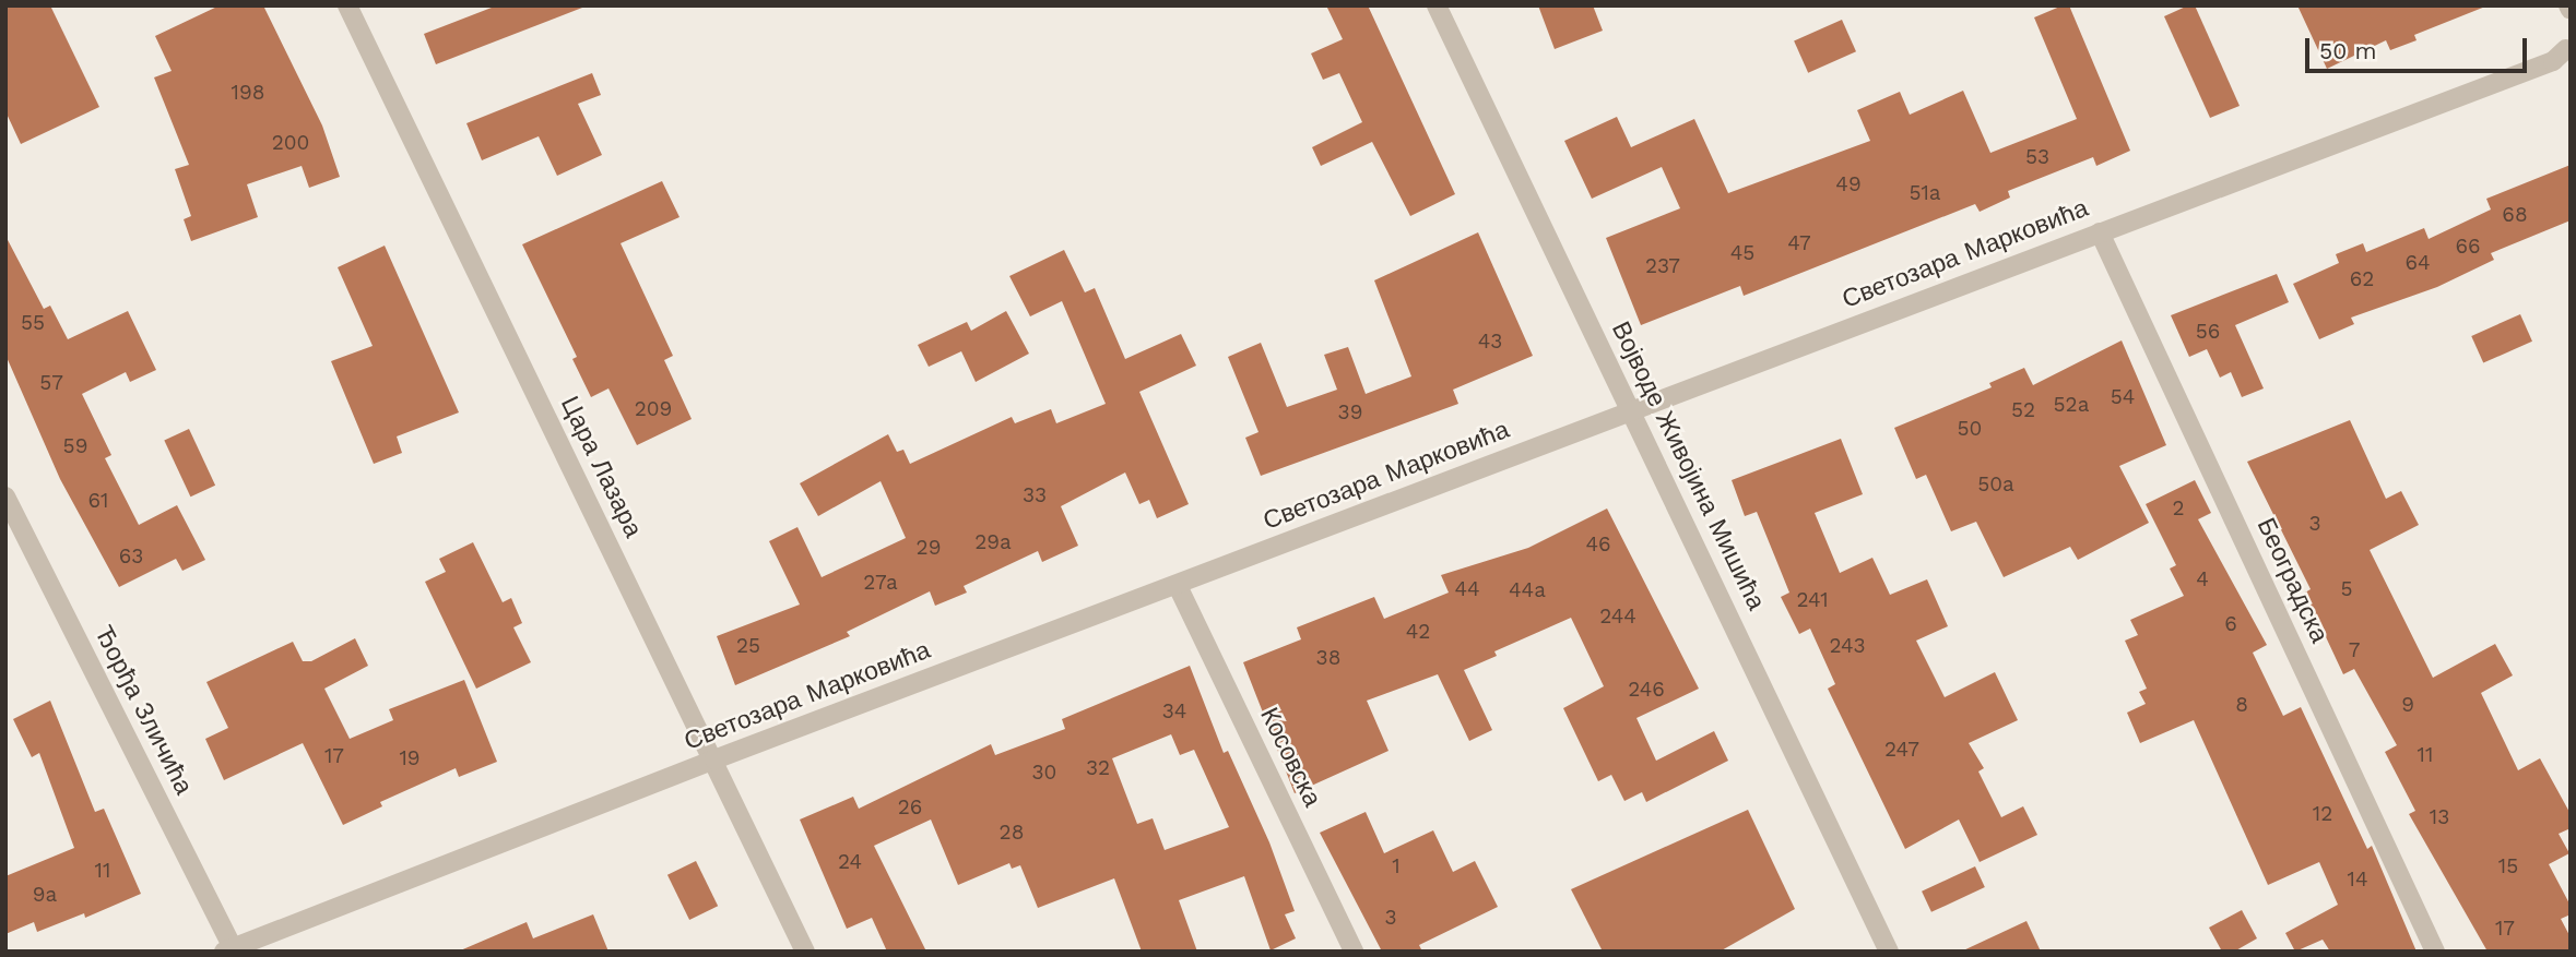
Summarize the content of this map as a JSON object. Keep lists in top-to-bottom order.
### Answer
{
  "streets": {
    "street": [
      "Светозара Марковића",
      "Војводе Живојина Мишића",
      "Цара Лазара",
      "Београдска",
      "Ђорђа Зличића",
      "Косовска"
    ]
  },
  "crossings": [
    ["Светозара Марковића", "Војводе Живојина Мишића"],
    ["Светозара Марковића", "Цара Лазара"],
    ["Светозара Марковића", "Београдска"],
    ["Светозара Марковића", "Ђорђа Зличића"],
    ["Светозара Марковића", "Косовска"]
  ],
  "house_numbers": [
    "198",
    "200",
    "53",
    "49",
    "51a",
    "68",
    "47",
    "66",
    "45",
    "64",
    "237",
    "62",
    "55",
    "56",
    "43",
    "57",
    "54",
    "52a",
    "209",
    "52",
    "39",
    "50",
    "59",
    "50a",
    "33",
    "61",
    "2",
    "3",
    "29a",
    "46",
    "29",
    "63",
    "4",
    "27a",
    "44",
    "5",
    "44a",
    "241",
    "244",
    "6",
    "42",
    "25",
    "243",
    "7",
    "38",
    "246",
    "8",
    "9",
    "34",
    "247",
    "11",
    "17",
    "19",
    "32",
    "30",
    "26",
    "12",
    "13",
    "28",
    "24",
    "1",
    "15",
    "11",
    "14",
    "9a",
    "3",
    "17"
  ],
  "scale_bar": "50 m"
}
